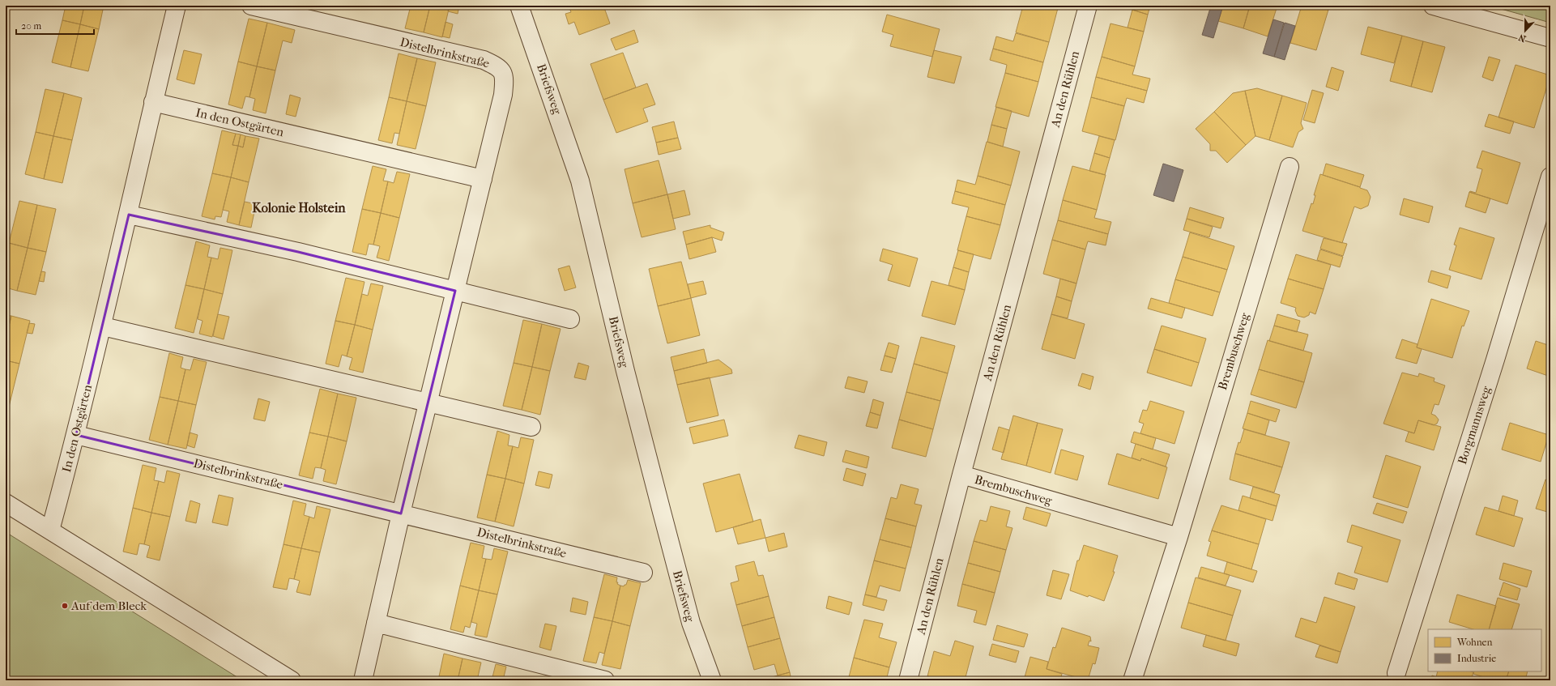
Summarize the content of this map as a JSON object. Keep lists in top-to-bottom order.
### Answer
{
  "streets": {
    "street": [
      "Distelbrinkstraße",
      "Briefsweg",
      "An den Rühlen",
      "In den Ostgärten",
      "Brembuschweg",
      "Borgmannsweg"
    ]
  },
  "crossings": [
    ["Distelbrinkstraße", "In den Ostgärten"],
    ["An den Rühlen", "Brembuschweg"]
  ],
  "districts": ["Kolonie Holstein"],
  "places": ["Auf dem Bleck"],
  "legend": ["Wohnen", "Industrie"],
  "scale_bar": "20 m",
  "north": "bottom"
}
